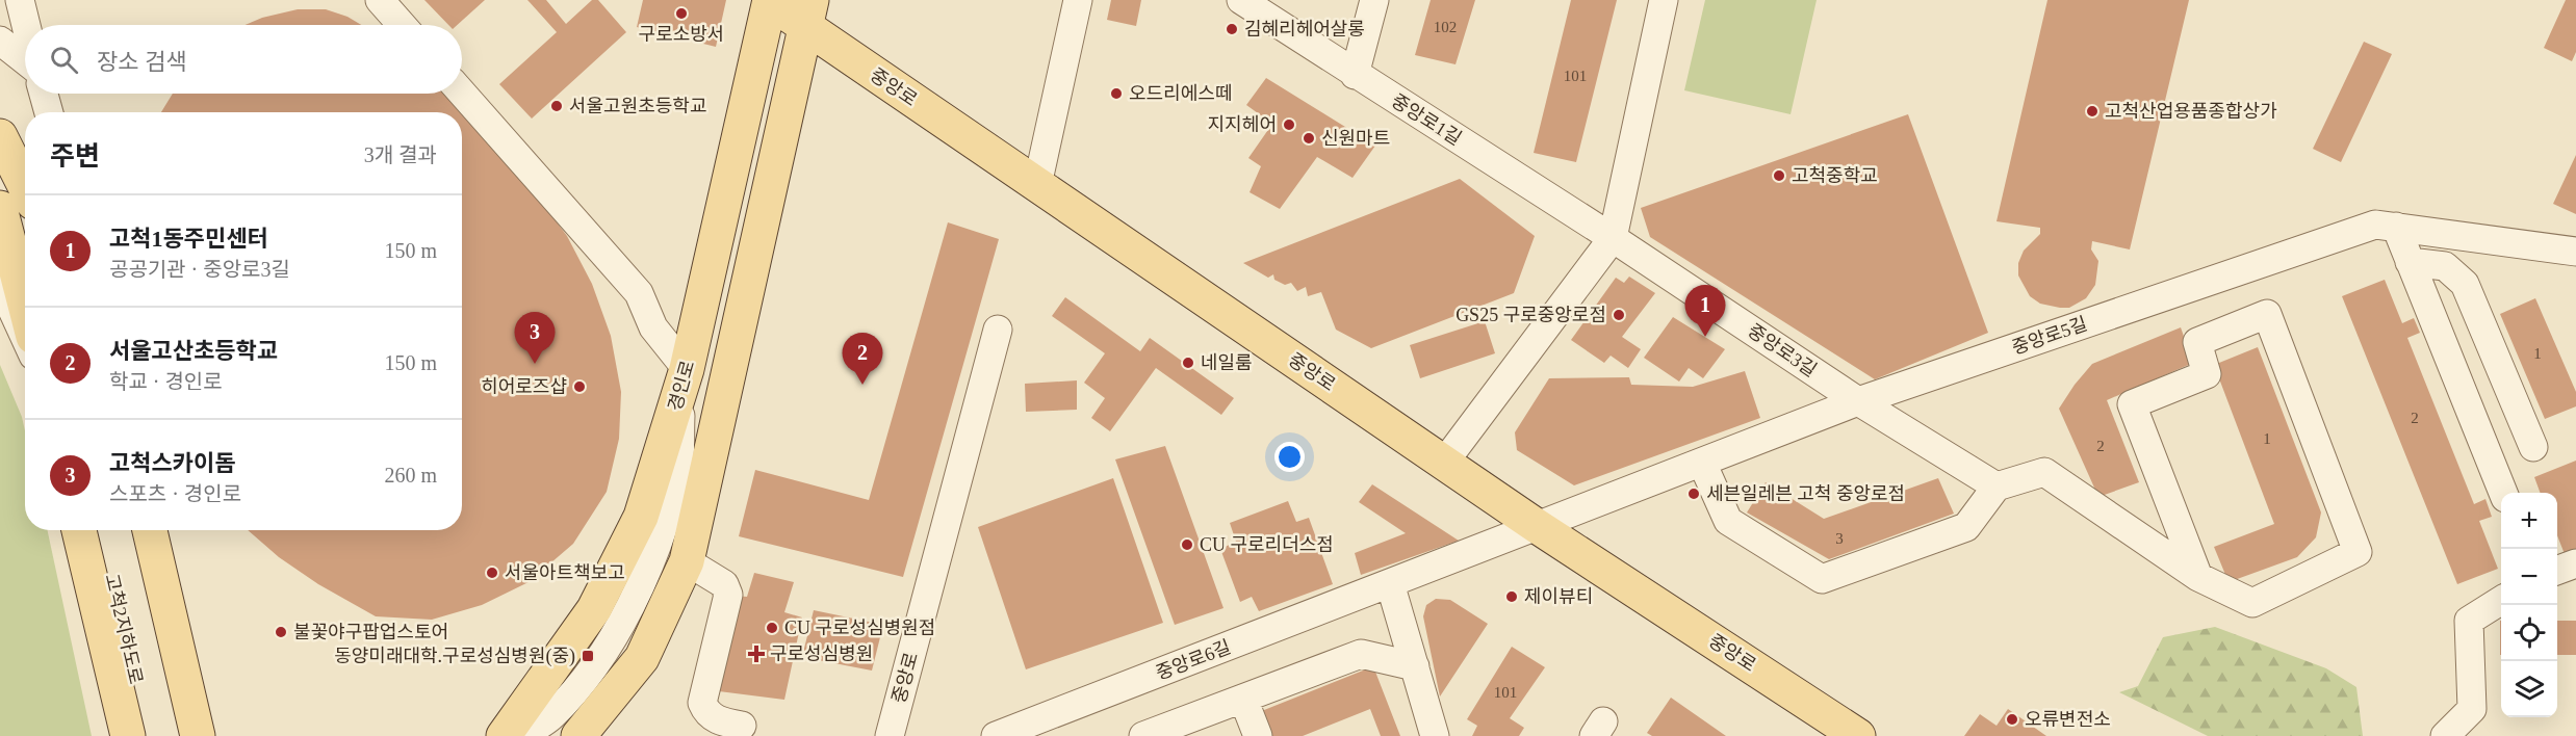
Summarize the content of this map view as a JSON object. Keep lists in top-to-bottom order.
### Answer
{
  "streets": {
    "main road": ["중앙로", "경인로", "고척2지하도로"],
    "street": [
      "중앙로1길",
      "중앙로5길",
      "중앙로3길",
      "중앙로6길"
    ]
  },
  "crossings": [
    ["중앙로", "중앙로5길"],
    ["중앙로", "경인로"],
    ["중앙로", "중앙로6길"],
    ["중앙로1길", "중앙로3길"],
    ["중앙로5길", "중앙로3길"],
    ["중앙로5길", "중앙로6길"]
  ],
  "places": {
    "other": [
      "구로소방서",
      "김혜리헤어살롱",
      "오드리에스떼",
      "서울고원초등학교",
      "고척산업용품종합상가",
      "지지헤어",
      "신원마트",
      "고척중학교",
      "GS25 구로중앙로점",
      "네일룸",
      "히어로즈샵",
      "세븐일레븐 고척 중앙로점",
      "CU 구로리더스점",
      "서울아트책보고",
      "제이뷰티",
      "CU 구로성심병원점",
      "불꽃야구팝업스토어",
      "오류변전소"
    ],
    "health": ["구로성심병원"],
    "transit": ["동양미래대학.구로성심병원(중)"]
  },
  "house_numbers": [
    "102",
    "101",
    "1",
    "2",
    "1",
    "2",
    "3",
    "101"
  ],
  "page": {
    "search": "장소 검색",
    "heading": ["주변", "3개 결과"],
    "list": [
      {
        "mark": "1",
        "name": "고척1동주민센터",
        "note": "공공기관 · 중앙로3길",
        "value": "150 m"
      },
      {
        "mark": "2",
        "name": "서울고산초등학교",
        "note": "학교 · 경인로",
        "value": "150 m"
      },
      {
        "mark": "3",
        "name": "고척스카이돔",
        "note": "스포츠 · 경인로",
        "value": "260 m"
      }
    ],
    "pins": ["1", "3", "2"],
    "map_buttons": ["+", "−"]
  }
}
